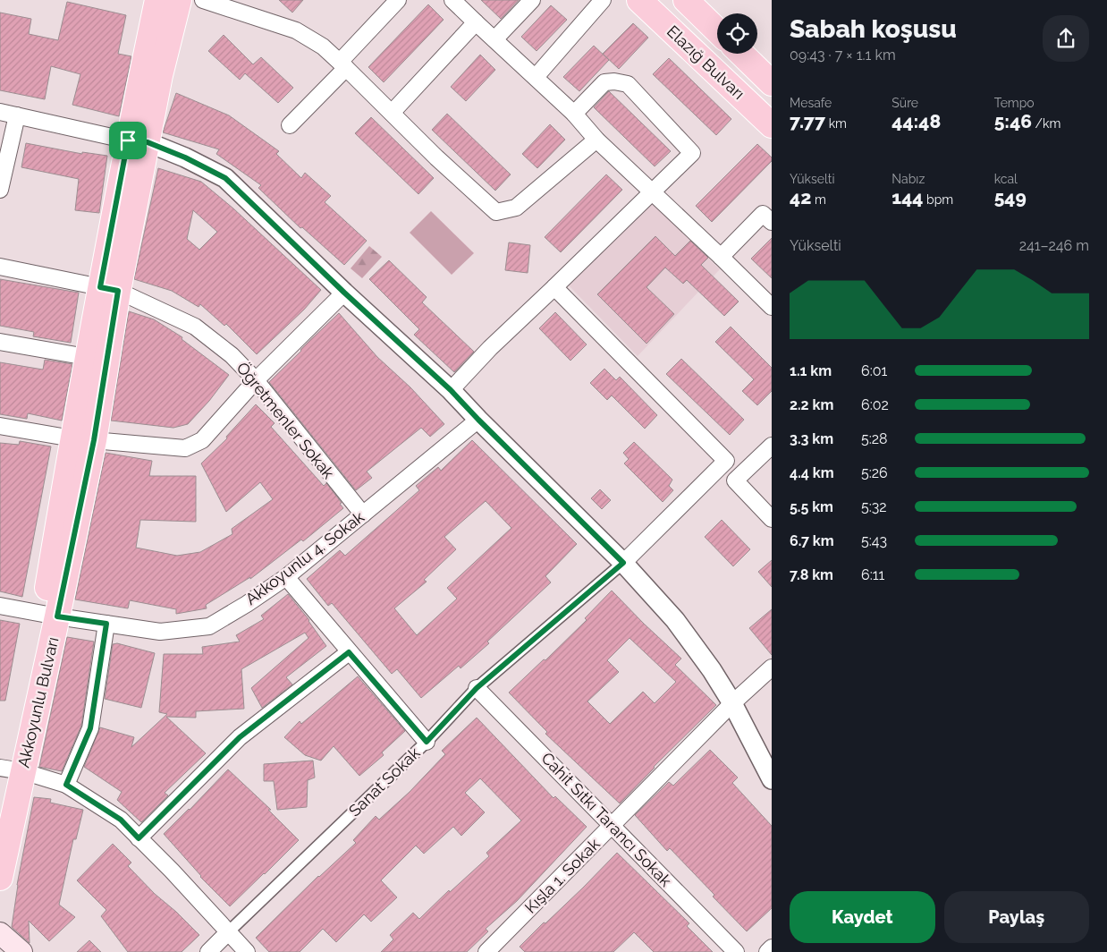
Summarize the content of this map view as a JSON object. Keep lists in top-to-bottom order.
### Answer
{
  "streets": {
    "main road": ["Elazığ Bulvarı", "Akkoyunlu Bulvarı"],
    "street": [
      "Öğretmenler Sokak",
      "Akkoyunlu 4. Sokak",
      "Sanat Sokak",
      "Cahit Sıtkı Tarancı Sokak",
      "Kışla 1. Sokak"
    ]
  },
  "crossings": [
    ["Öğretmenler Sokak", "Akkoyunlu 4. Sokak"],
    ["Öğretmenler Sokak", "Akkoyunlu Bulvarı"],
    ["Akkoyunlu 4. Sokak", "Akkoyunlu Bulvarı"],
    ["Sanat Sokak", "Cahit Sıtkı Tarancı Sokak"],
    ["Cahit Sıtkı Tarancı Sokak", "Kışla 1. Sokak"]
  ],
  "page": {
    "heading": ["Sabah koşusu", "09:43 · 7 × 1.1 km"],
    "stats": [
      ["Mesafe", "7.77 km"],
      ["Süre", "44:48"],
      ["Tempo", "5:46 /km"],
      ["Yükselti", "42 m"],
      ["Nabız", "144 bpm"],
      ["kcal", "549"]
    ],
    "chart": ["Yükselti", "241–246 m"],
    "list": [
      {
        "name": "1.1 km",
        "note": "6:01"
      },
      {
        "name": "2.2 km",
        "note": "6:02"
      },
      {
        "name": "3.3 km",
        "note": "5:28"
      },
      {
        "name": "4.4 km",
        "note": "5:26"
      },
      {
        "name": "5.5 km",
        "note": "5:32"
      },
      {
        "name": "6.7 km",
        "note": "5:43"
      },
      {
        "name": "7.8 km",
        "note": "6:11"
      }
    ],
    "buttons": ["Kaydet", "Paylaş"]
  }
}
